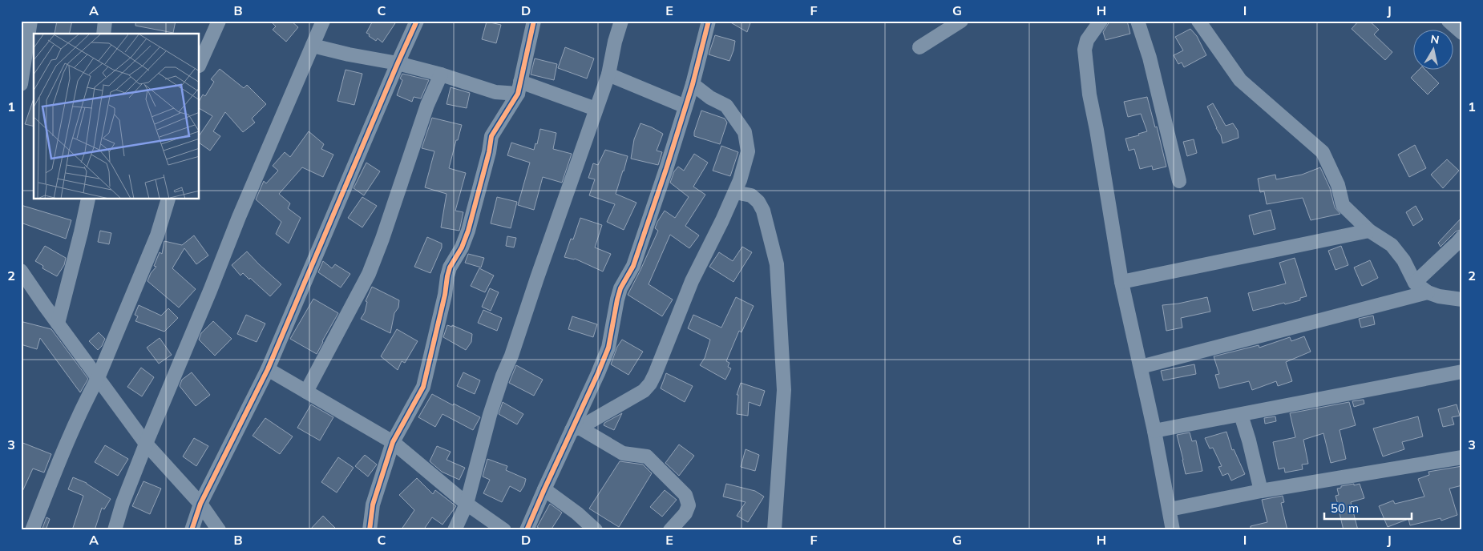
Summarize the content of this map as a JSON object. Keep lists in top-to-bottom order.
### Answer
{
  "scale_bar": "50 m",
  "north": "top",
  "grid": {
    "columns": [
      "A",
      "B",
      "C",
      "D",
      "E",
      "F",
      "G",
      "H",
      "I",
      "J"
    ],
    "rows": ["1", "2", "3"]
  }
}
